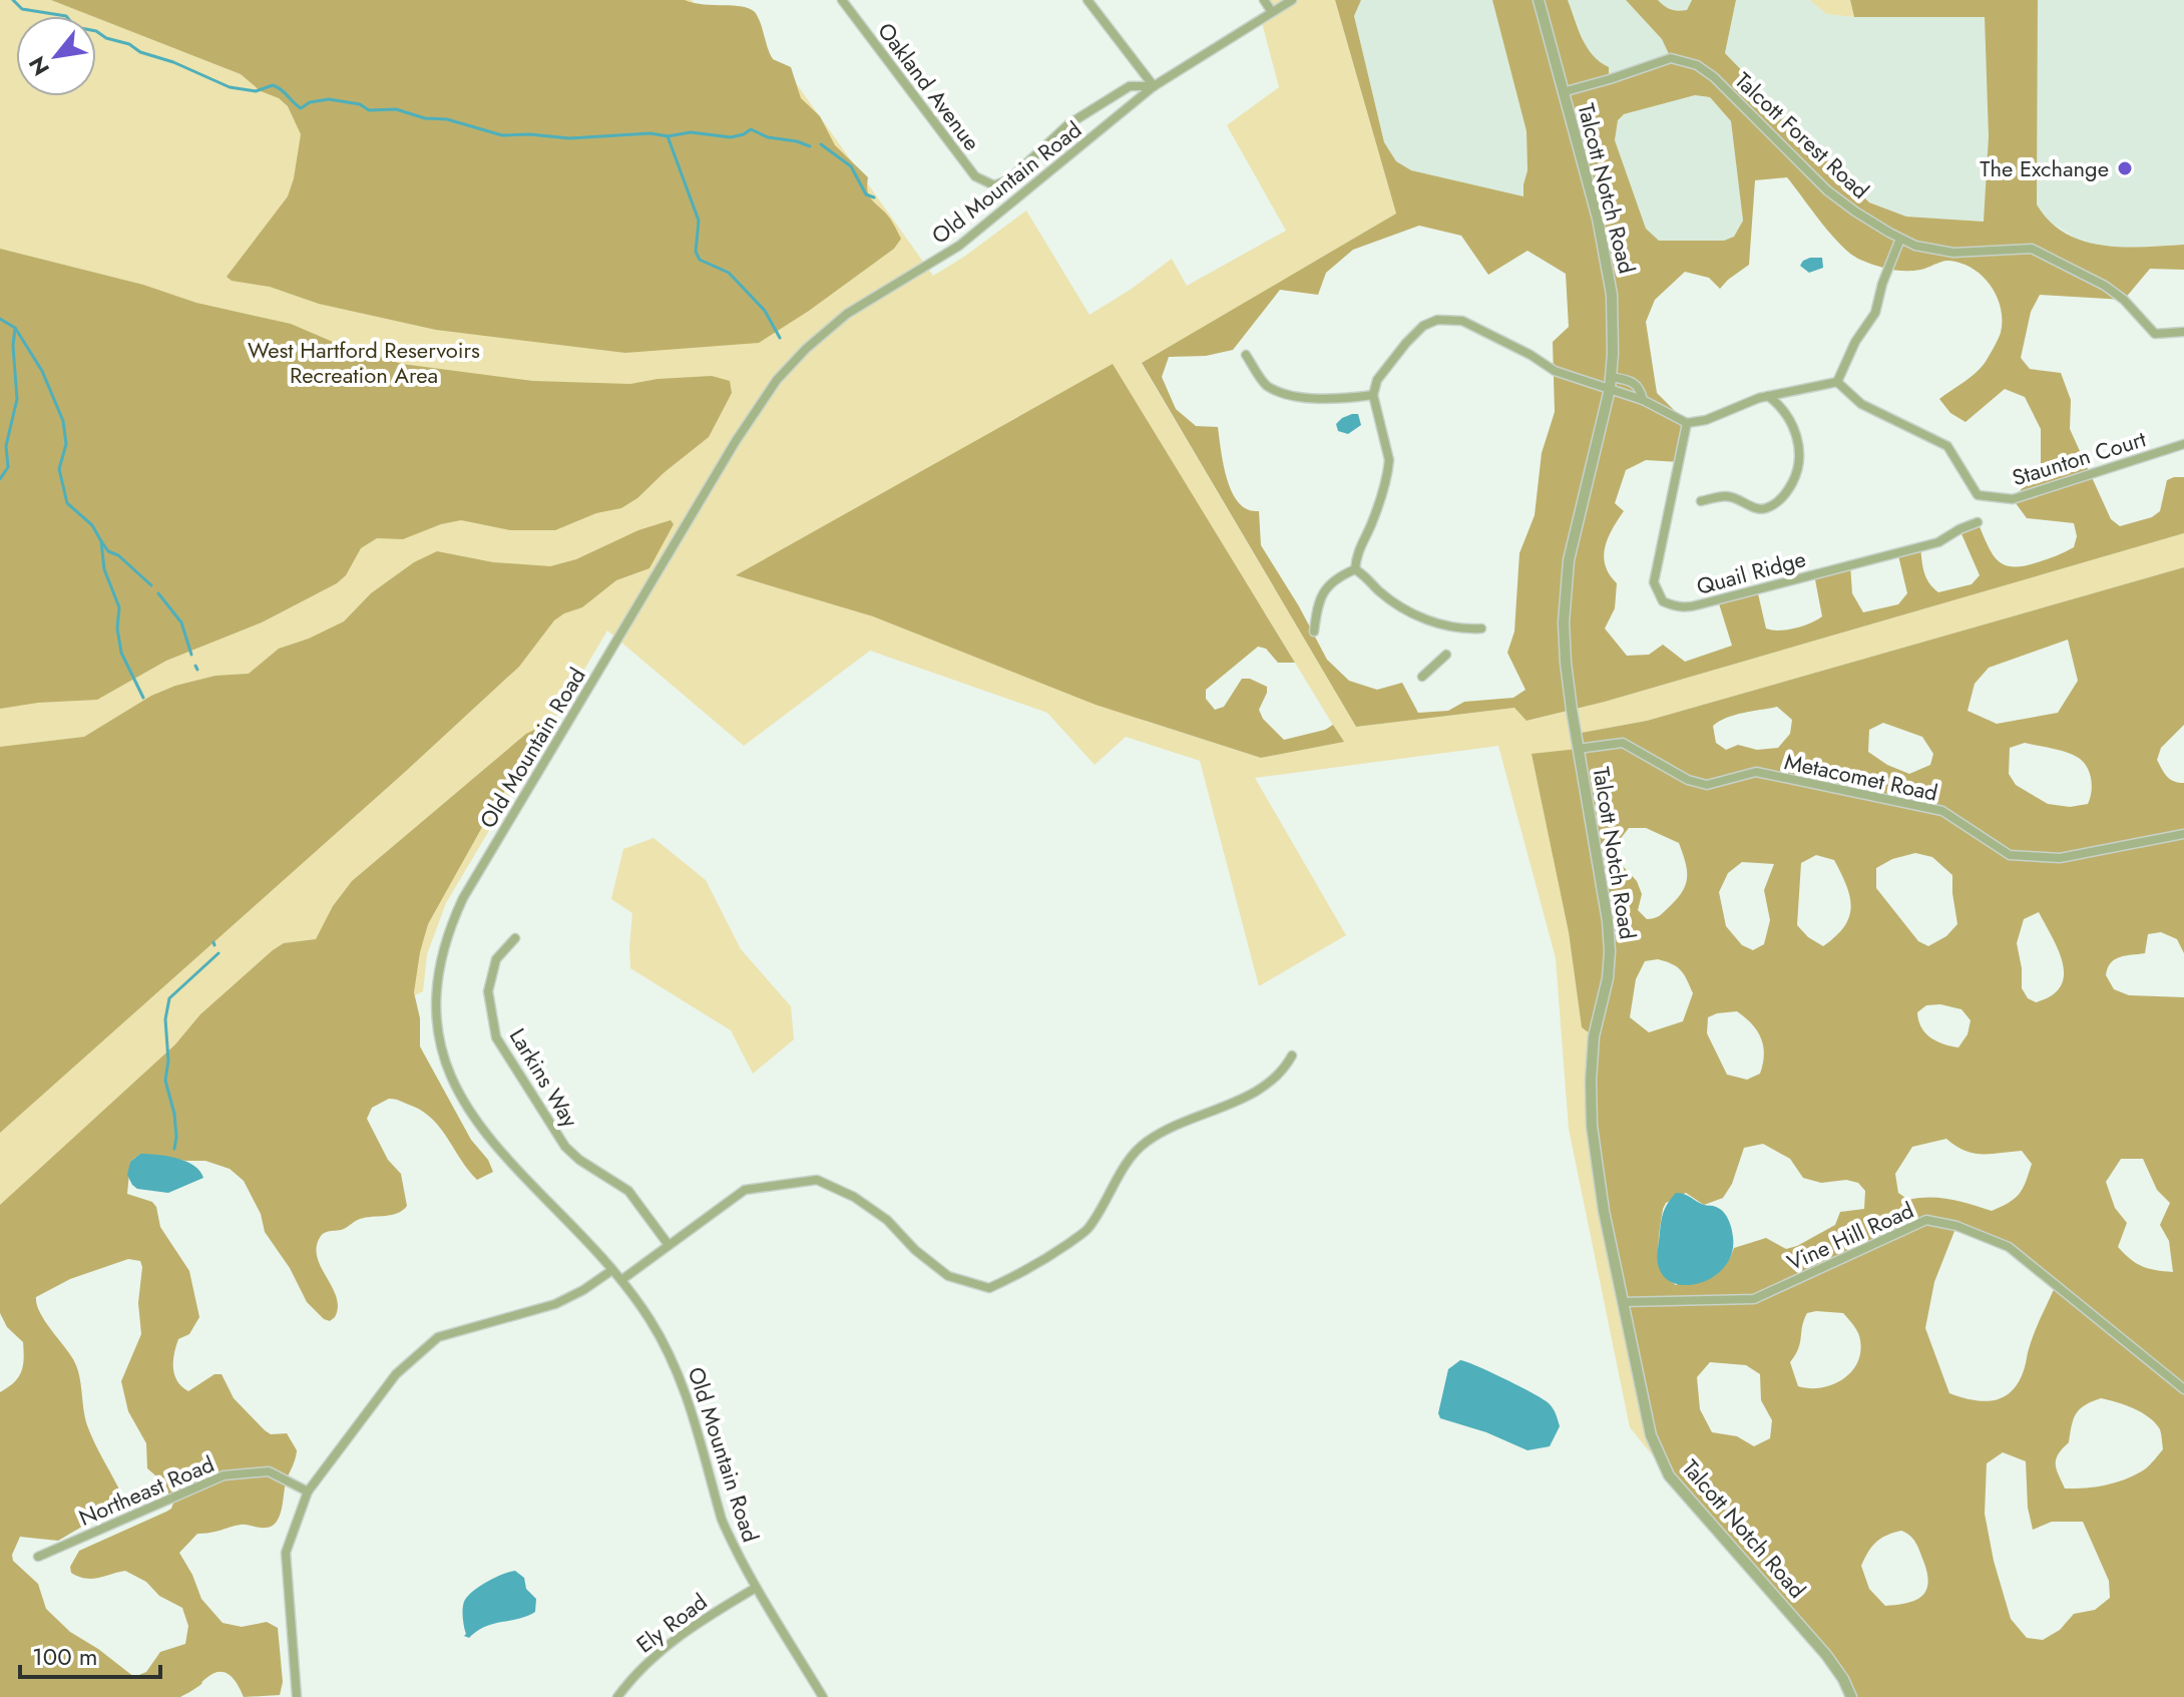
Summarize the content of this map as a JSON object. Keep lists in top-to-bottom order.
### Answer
{
  "streets": {
    "street": [
      "Oakland Avenue",
      "Talcott Forest Road",
      "Old Mountain Road",
      "Talcott Notch Road",
      "Staunton Court",
      "Quail Ridge",
      "Metacomet Road",
      "Larkins Way",
      "Vine Hill Road",
      "Northeast Road",
      "Ely Road"
    ]
  },
  "crossings": [
    ["Oakland Avenue", "Old Mountain Road"],
    ["Talcott Forest Road", "Talcott Notch Road"],
    ["Old Mountain Road", "Ely Road"],
    ["Talcott Notch Road", "Metacomet Road"],
    ["Talcott Notch Road", "Vine Hill Road"]
  ],
  "parks": ["West Hartford Reservoirs Recreation Area"],
  "places": ["The Exchange"],
  "scale_bar": "100 m",
  "north": "bottom left"
}
